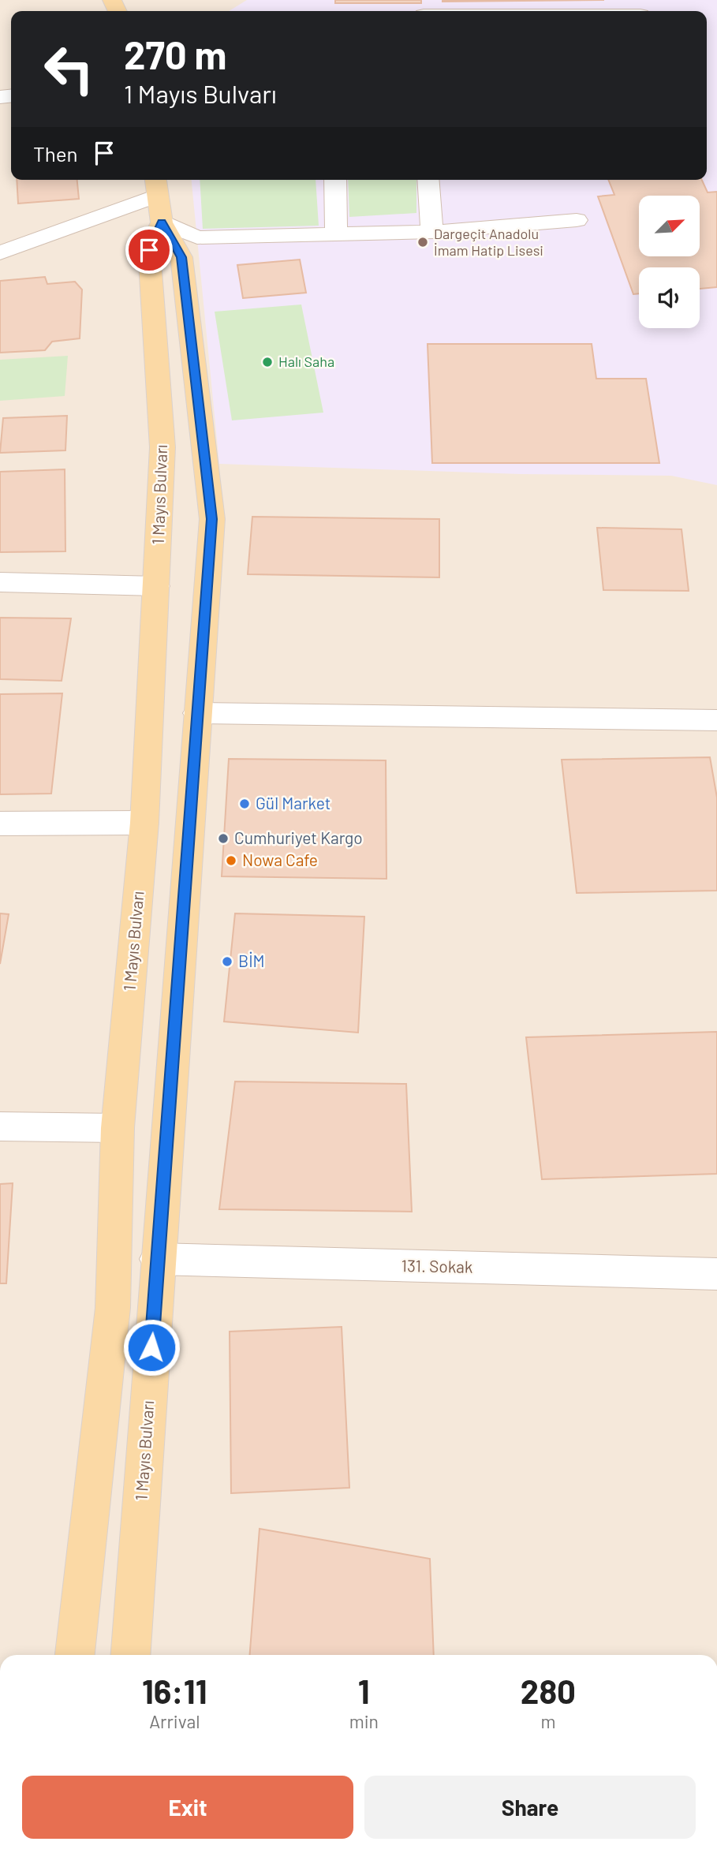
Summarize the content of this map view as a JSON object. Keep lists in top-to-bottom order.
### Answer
{
  "streets": {
    "main road": ["1 Mayıs Bulvarı"],
    "street": ["131. Sokak"]
  },
  "crossings": [
    ["1 Mayıs Bulvarı", "131. Sokak"]
  ],
  "places": [
    "Dargeçit Anadolu İmam Hatip Lisesi",
    "Halı Saha",
    "Gül Market",
    "Cumhuriyet Kargo",
    "Nowa Cafe",
    "BİM"
  ],
  "north": "top right",
  "page": {
    "turn": ["270 m", "1 Mayıs Bulvarı"],
    "then": "Then",
    "eta": [
      "16:11",
      "Arrival",
      "1",
      "min",
      "280",
      "m"
    ],
    "buttons": ["Exit", "Share"]
  }
}
